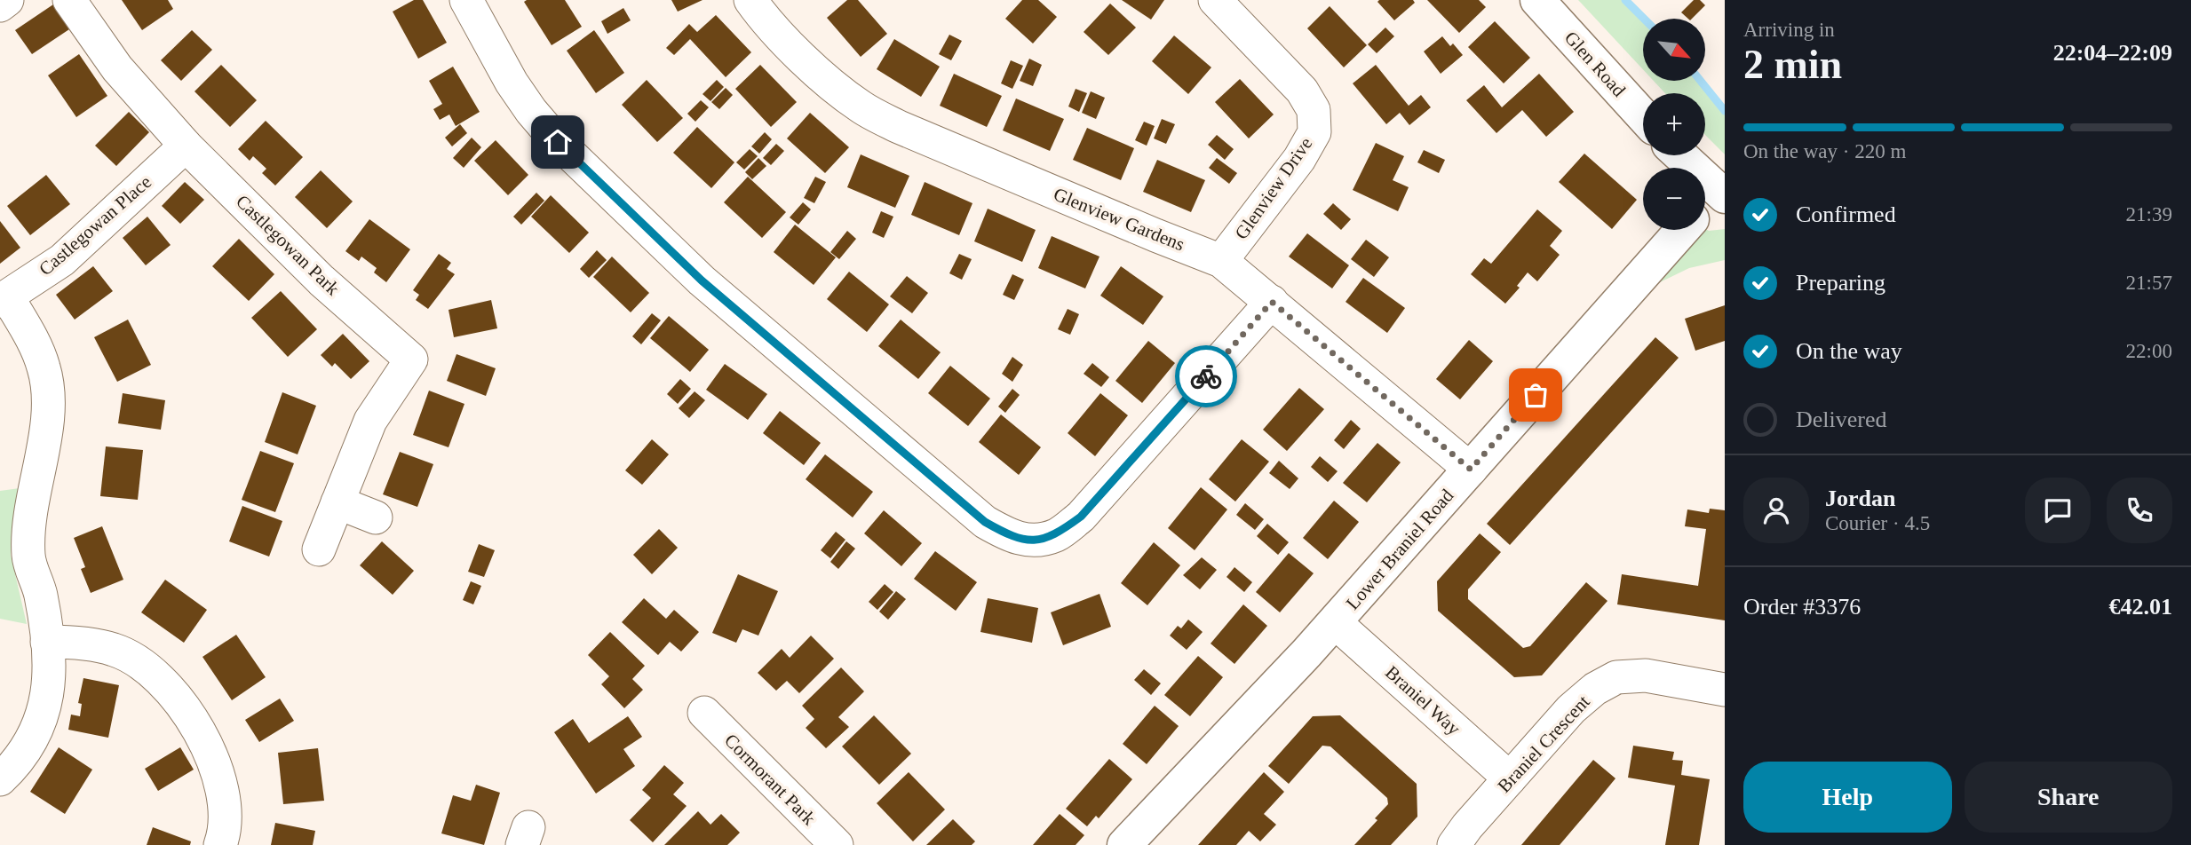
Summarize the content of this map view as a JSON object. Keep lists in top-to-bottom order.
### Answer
{
  "streets": {
    "street": [
      "Glen Road",
      "Glenview Drive",
      "Glenview Gardens",
      "Castlegowan Place",
      "Castlegowan Park",
      "Lower Braniel Road",
      "Braniel Way",
      "Braniel Crescent",
      "Cormorant Park"
    ]
  },
  "crossings": [
    ["Glenview Drive", "Glenview Gardens"],
    ["Glenview Gardens", "Lower Braniel Road"],
    ["Castlegowan Place", "Castlegowan Park"],
    ["Lower Braniel Road", "Braniel Way"],
    ["Braniel Way", "Braniel Crescent"]
  ],
  "north": "bottom right",
  "page": {
    "heading": ["2 min", "Arriving in", "22:04–22:09"],
    "panel": [
      "Jordan",
      "Courier · 4.5",
      "Order #3376",
      "€42.01"
    ],
    "map_buttons": ["+", "−"],
    "bar": "On the way · 220 m",
    "list": [
      ["Confirmed", "21:39"],
      ["Preparing", "21:57"],
      ["On the way", "22:00"],
      "Delivered"
    ],
    "buttons": ["Help", "Share"]
  }
}
